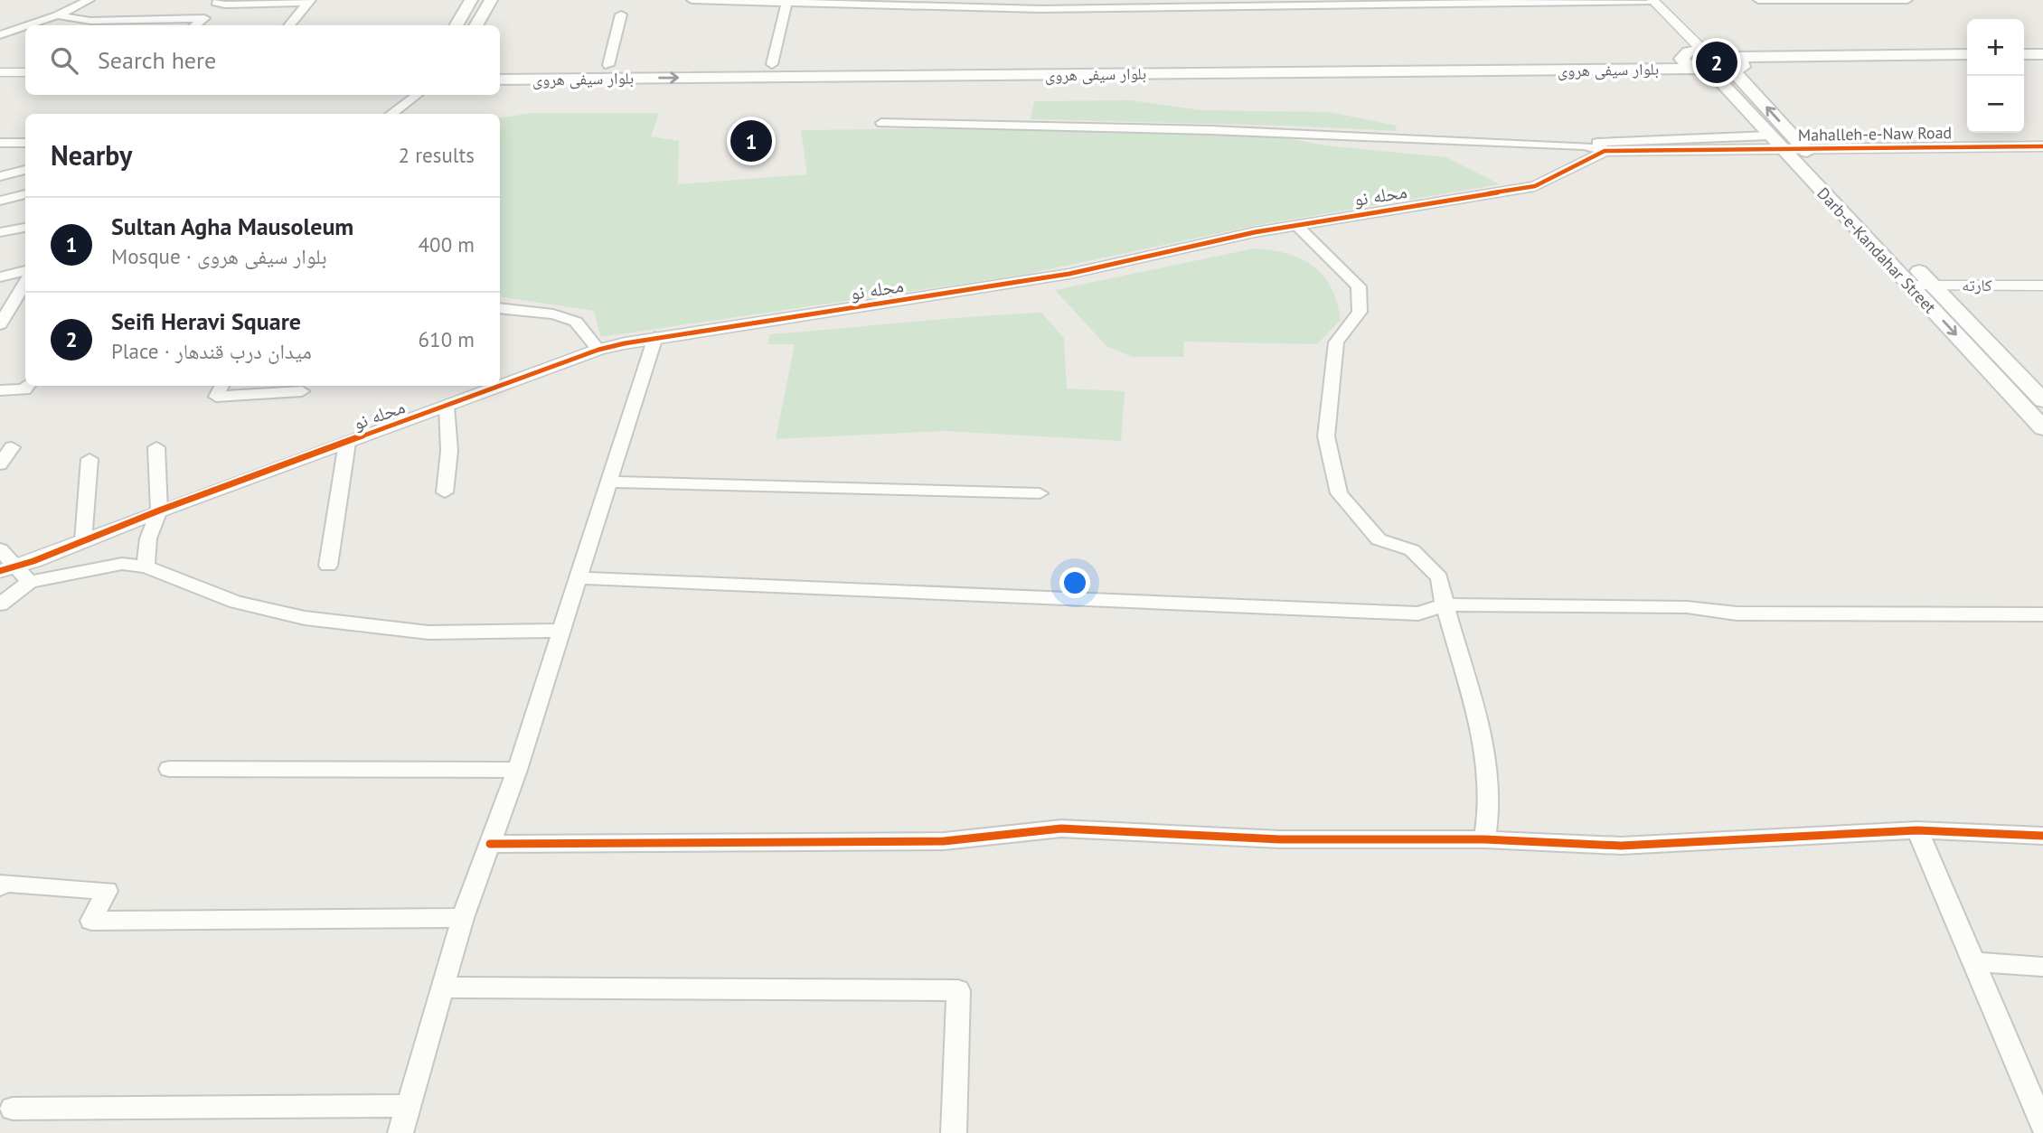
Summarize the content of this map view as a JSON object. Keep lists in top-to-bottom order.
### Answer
{
  "streets": {
    "main road": ["بلوار سیفی هروی", "Darb-e-Kandahar Street"],
    "street": ["Mahalleh-e-Naw Road", "محله نو", "کارته"]
  },
  "crossings": [
    ["بلوار سیفی هروی", "Darb-e-Kandahar Street"],
    ["Mahalleh-e-Naw Road", "محله نو"],
    ["Mahalleh-e-Naw Road", "Darb-e-Kandahar Street"],
    ["محله نو", "Darb-e-Kandahar Street"],
    ["Darb-e-Kandahar Street", "کارته"]
  ],
  "page": {
    "map_buttons": ["+", "−"],
    "search": "Search here",
    "pins": ["2", "1"],
    "heading": ["Nearby", "2 results"],
    "list": [
      {
        "mark": "1",
        "name": "Sultan Agha Mausoleum",
        "note": "Mosque · بلوار سیفی هروی",
        "value": "400 m"
      },
      {
        "mark": "2",
        "name": "Seifi Heravi Square",
        "note": "Place · میدان درب قندهار",
        "value": "610 m"
      }
    ]
  }
}
